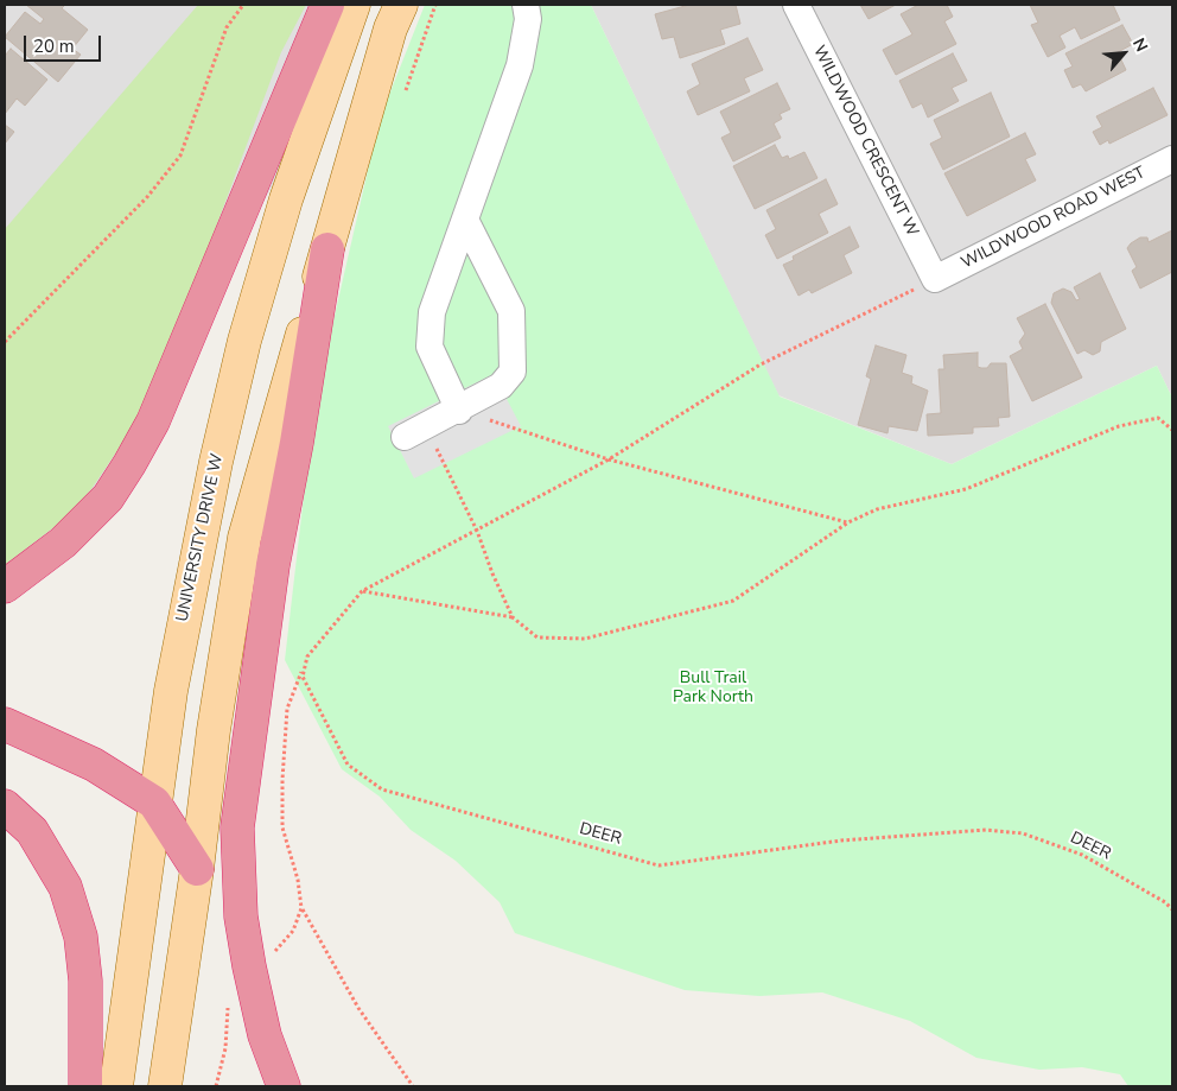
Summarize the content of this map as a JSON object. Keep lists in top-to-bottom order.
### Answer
{
  "streets": {
    "main road": ["UNIVERSITY DRIVE W"],
    "street": ["WILDWOOD CRESCENT W", "WILDWOOD ROAD WEST"],
    "path": ["DEER"]
  },
  "crossings": [
    ["WILDWOOD CRESCENT W", "WILDWOOD ROAD WEST"]
  ],
  "parks": ["Bull Trail Park North"],
  "scale_bar": "20 m",
  "north": "top right"
}
